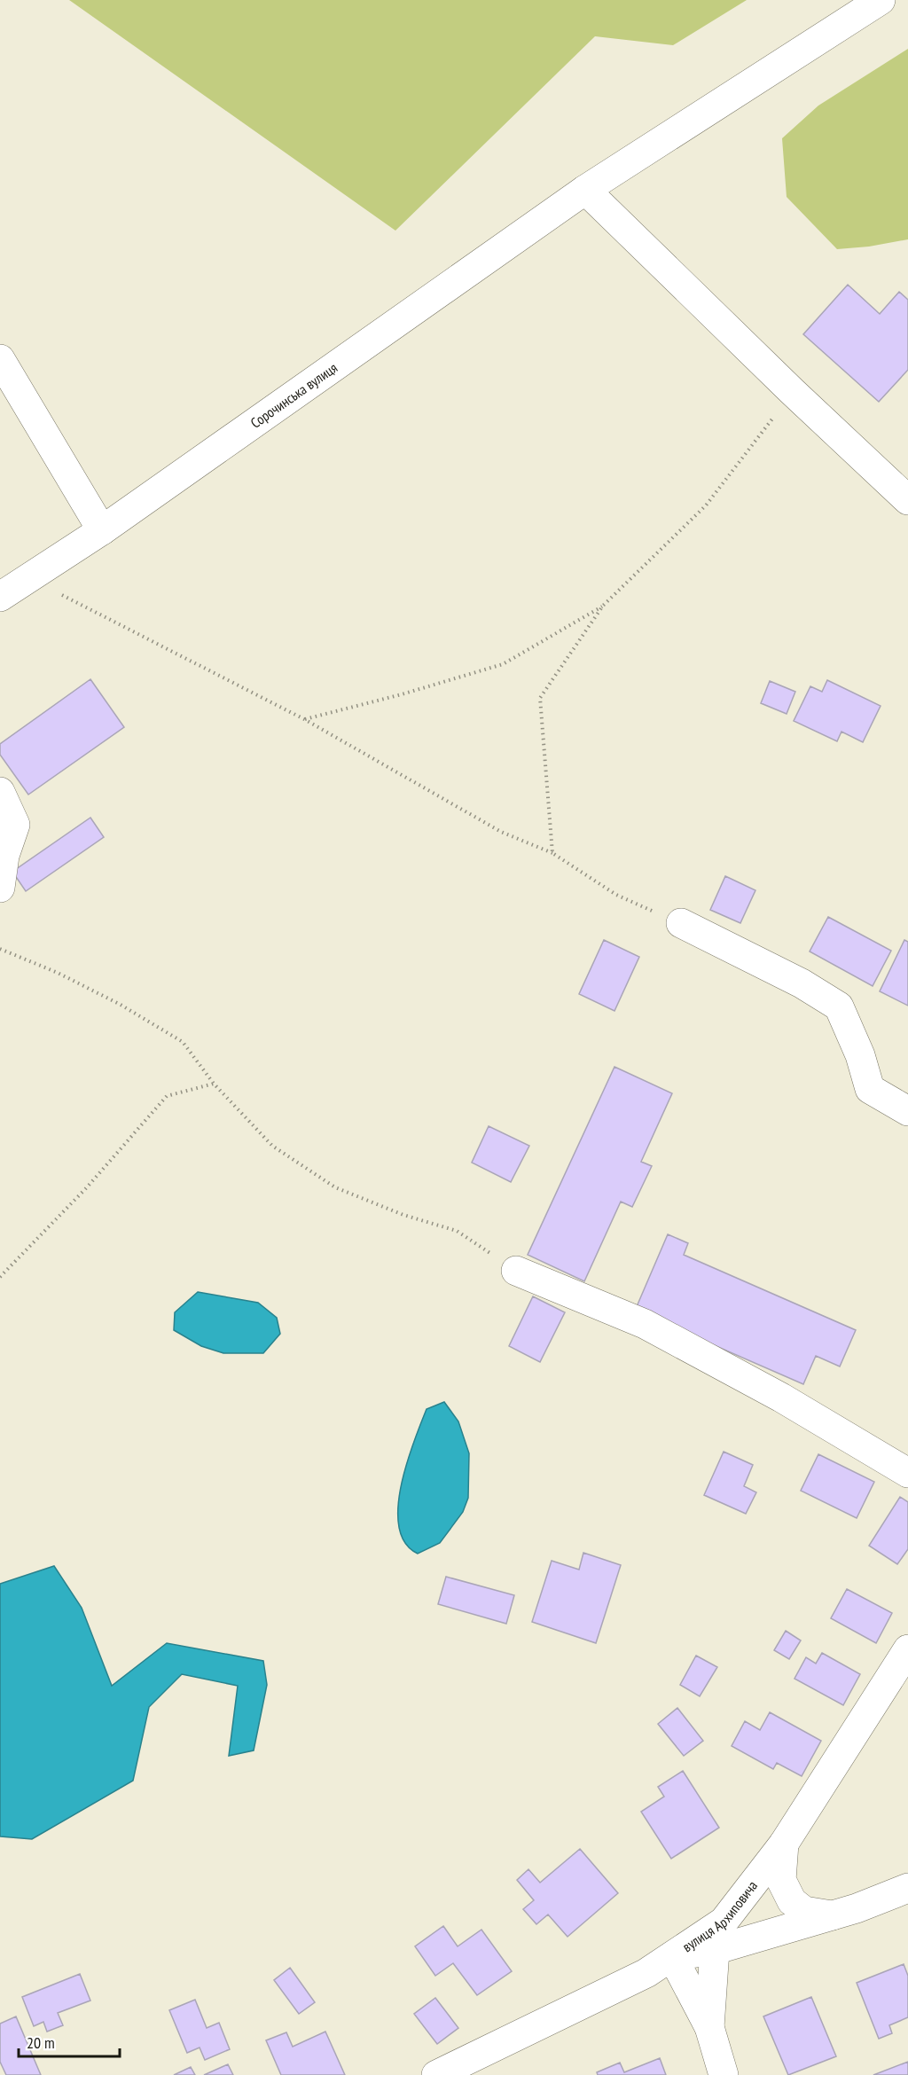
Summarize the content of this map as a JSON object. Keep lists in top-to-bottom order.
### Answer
{
  "streets": {
    "street": ["Сорочинська вулиця", "вулиця Архиповича"]
  },
  "scale_bar": "20 m"
}
